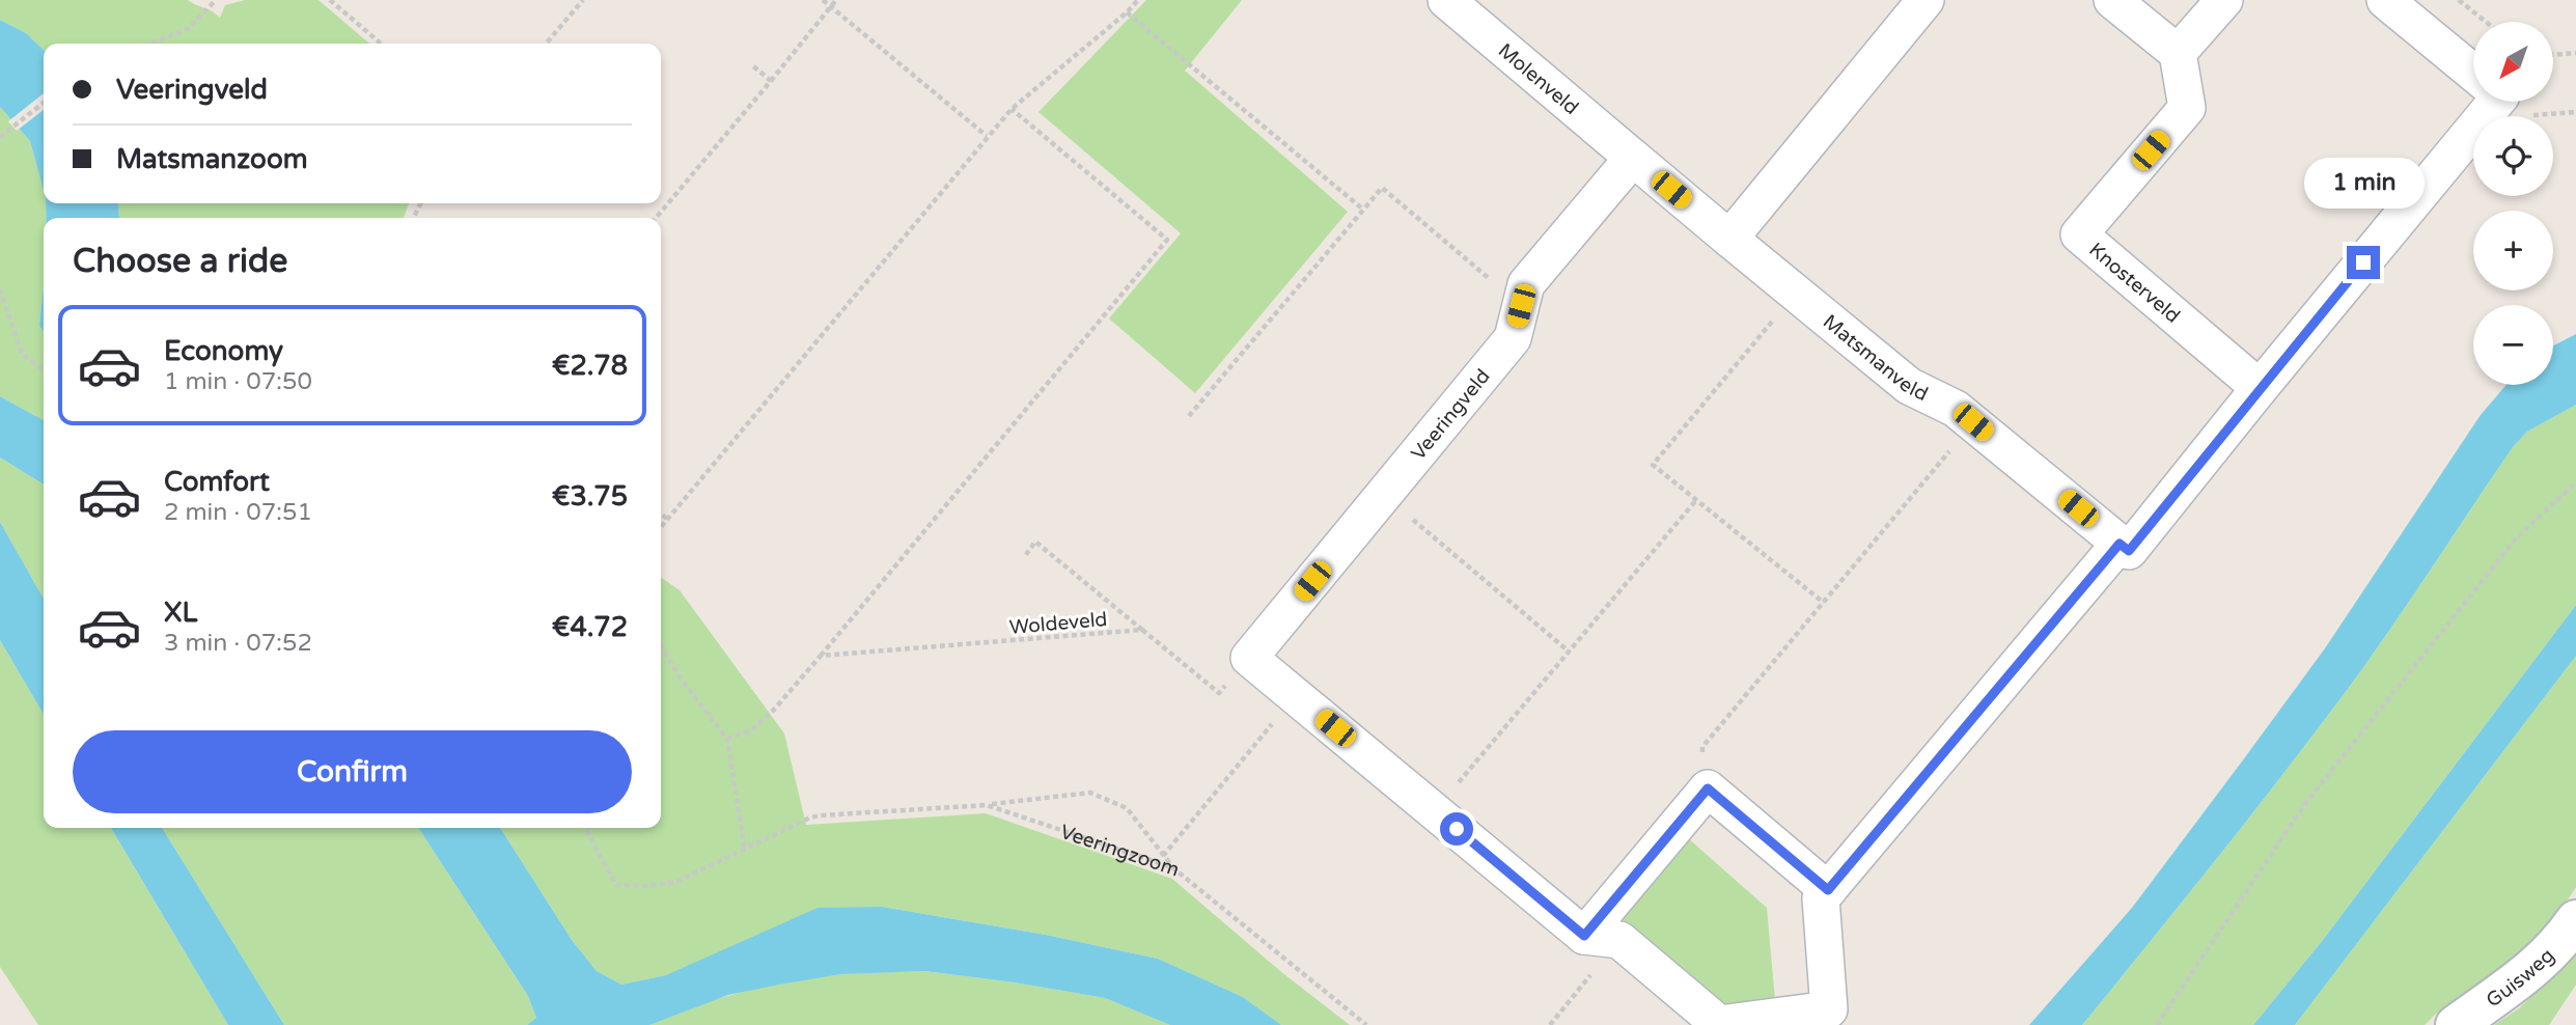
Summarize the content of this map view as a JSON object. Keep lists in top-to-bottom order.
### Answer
{
  "streets": {
    "main road": ["Guisweg"],
    "street": [
      "Molenveld",
      "Knosterveld",
      "Matsmanveld",
      "Veeringveld"
    ],
    "path": ["Woldeveld", "Veeringzoom"]
  },
  "crossings": [
    ["Molenveld", "Veeringveld"]
  ],
  "north": "bottom left",
  "page": {
    "map_buttons": ["+", "−"],
    "banner": ["Veeringveld", "Matsmanzoom"],
    "bubble": "1 min",
    "heading": "Choose a ride",
    "list": [
      {
        "name": "Economy",
        "note": "1 min · 07:50",
        "value": "€2.78"
      },
      {
        "name": "Comfort",
        "note": "2 min · 07:51",
        "value": "€3.75"
      },
      {
        "name": "XL",
        "note": "3 min · 07:52",
        "value": "€4.72"
      }
    ],
    "buttons": "Confirm"
  }
}
